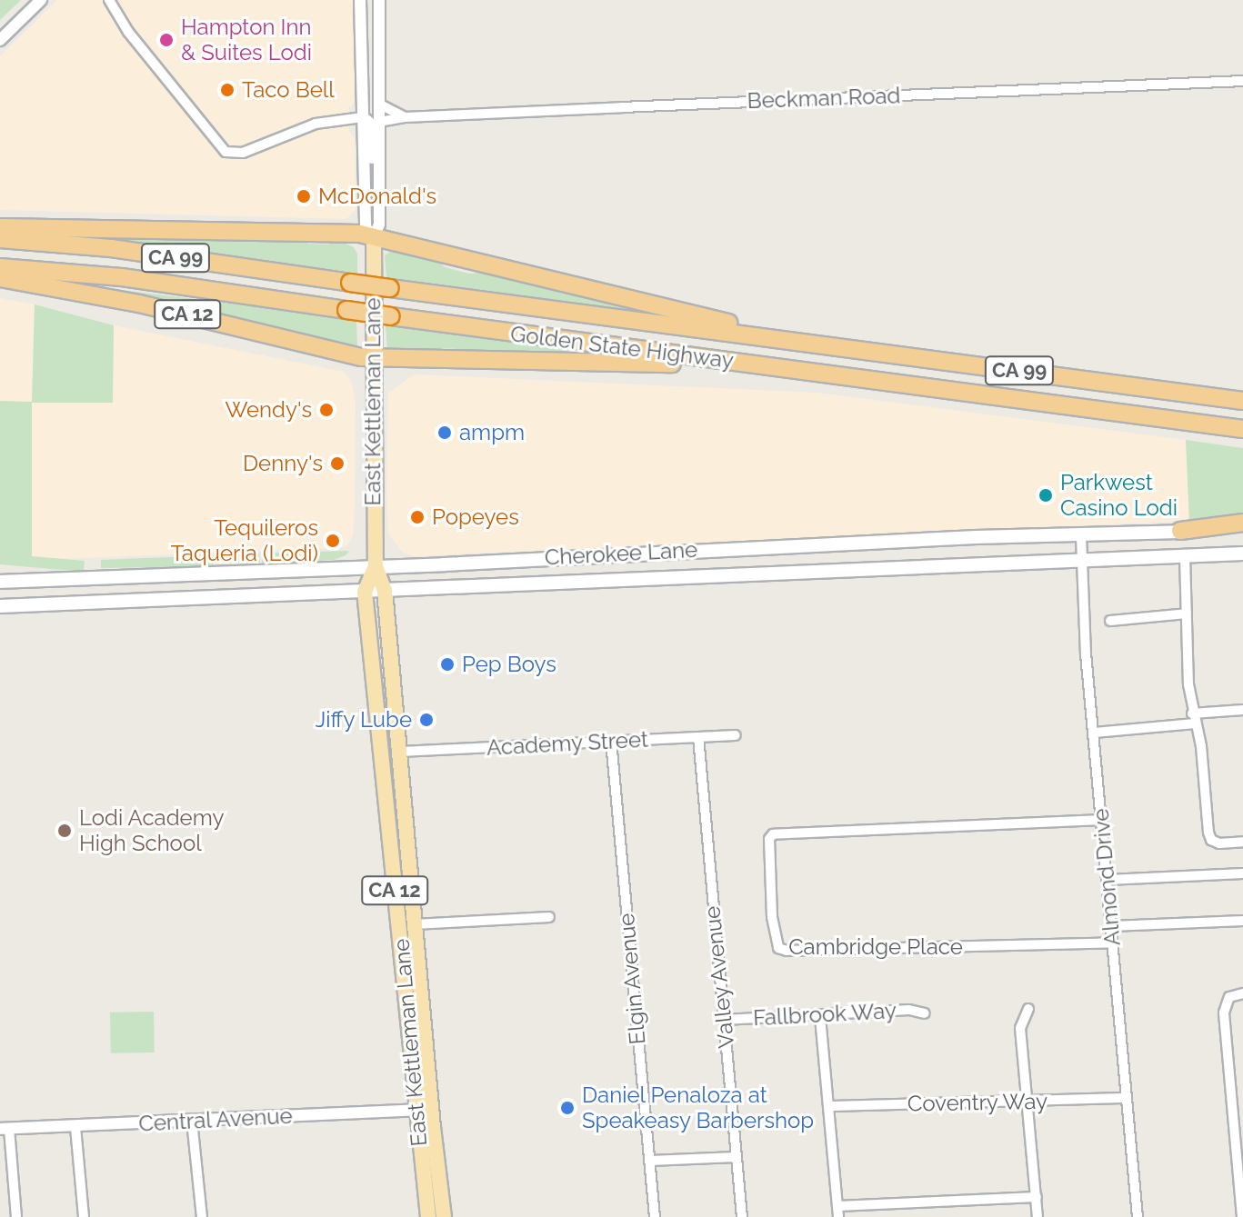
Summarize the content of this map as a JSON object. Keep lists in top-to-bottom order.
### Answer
{
  "streets": {
    "highway": ["CA 99", "CA 12", "Golden State Highway"],
    "main road": ["East Kettleman Lane", "Cherokee Lane"],
    "street": [
      "Beckman Road",
      "Academy Street",
      "Almond Drive",
      "Cambridge Place",
      "Valley Avenue",
      "Elgin Avenue",
      "Fallbrook Way",
      "Coventry Way",
      "Central Avenue"
    ]
  },
  "crossings": [
    ["Beckman Road", "East Kettleman Lane"],
    ["CA 12", "East Kettleman Lane"],
    ["East Kettleman Lane", "Cherokee Lane"],
    ["East Kettleman Lane", "Academy Street"],
    ["East Kettleman Lane", "Central Avenue"],
    ["Cherokee Lane", "Almond Drive"],
    ["Academy Street", "Valley Avenue"],
    ["Academy Street", "Elgin Avenue"],
    ["Almond Drive", "Cambridge Place"],
    ["Almond Drive", "Coventry Way"],
    ["Valley Avenue", "Fallbrook Way"]
  ],
  "places": [
    "Hampton Inn & Suites Lodi",
    "Taco Bell",
    "McDonald's",
    "Wendy's",
    "ampm",
    "Denny's",
    "Parkwest Casino Lodi",
    "Popeyes",
    "Tequileros Taqueria (Lodi)",
    "Pep Boys",
    "Jiffy Lube",
    "Lodi Academy High School",
    "Daniel Penaloza at Speakeasy Barbershop"
  ]
}
